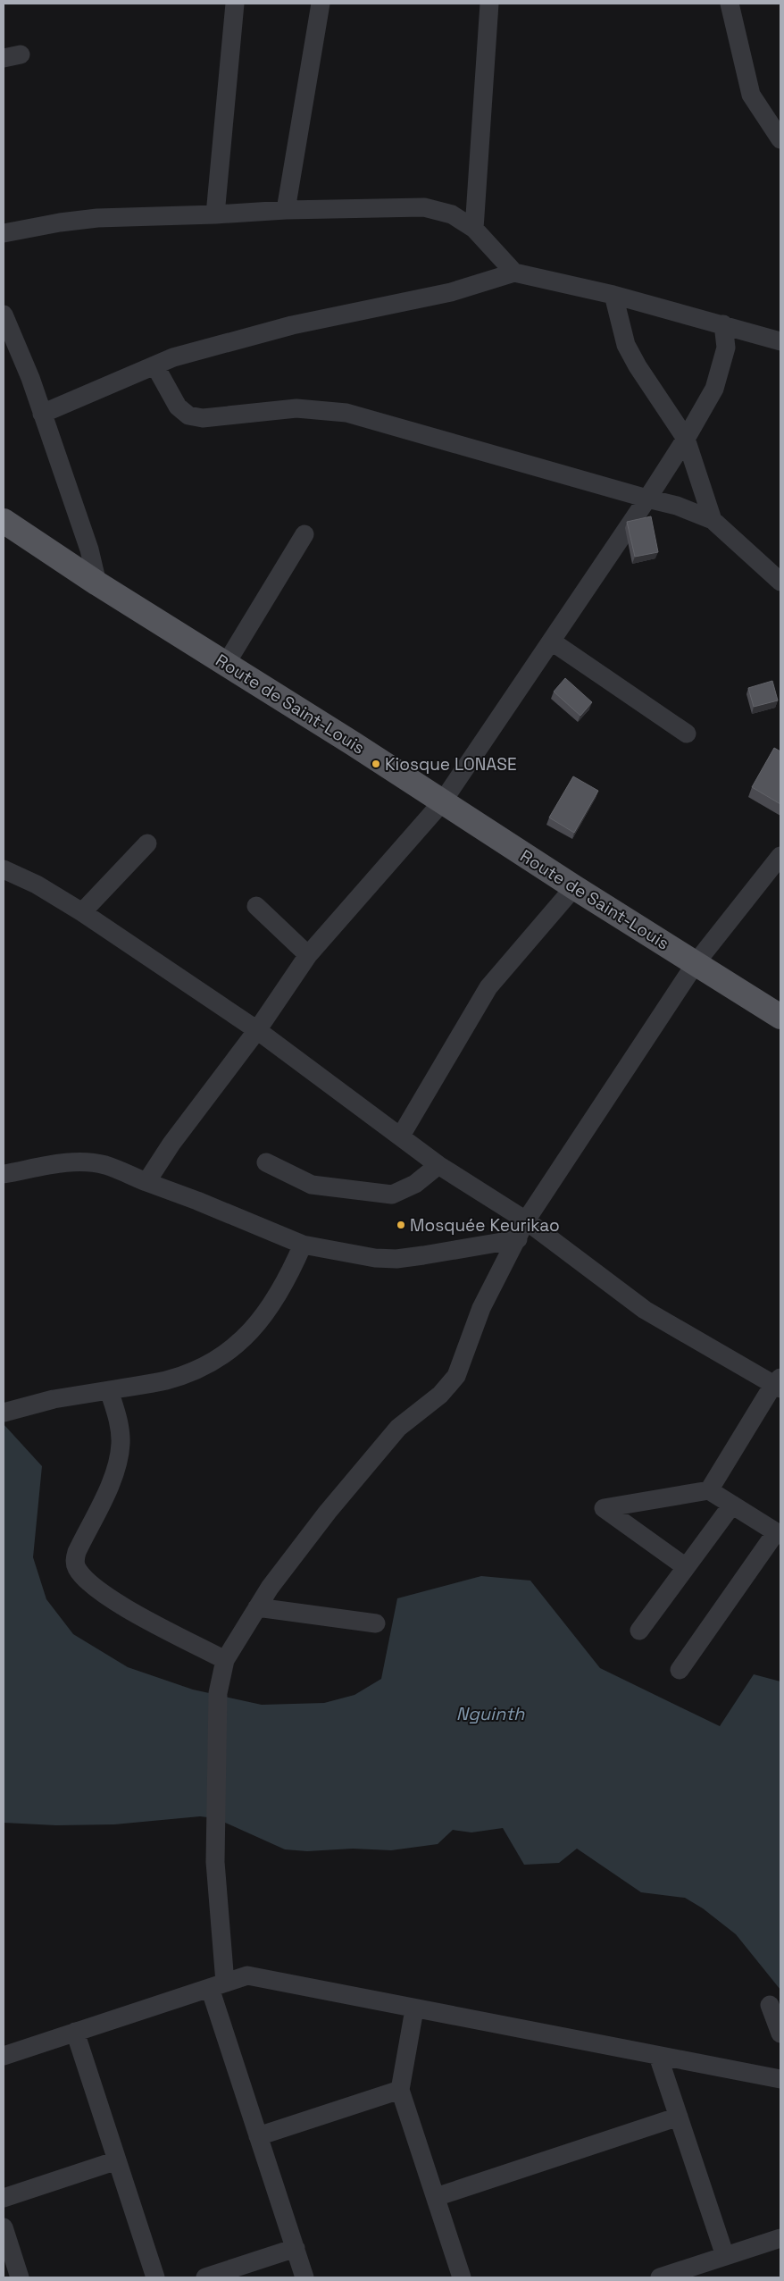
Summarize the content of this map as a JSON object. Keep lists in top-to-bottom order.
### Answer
{
  "streets": {
    "main road": ["Route de Saint-Louis"]
  },
  "water": ["Nguinth"],
  "places": ["Kiosque LONASE", "Mosquée Keurikao"]
}
